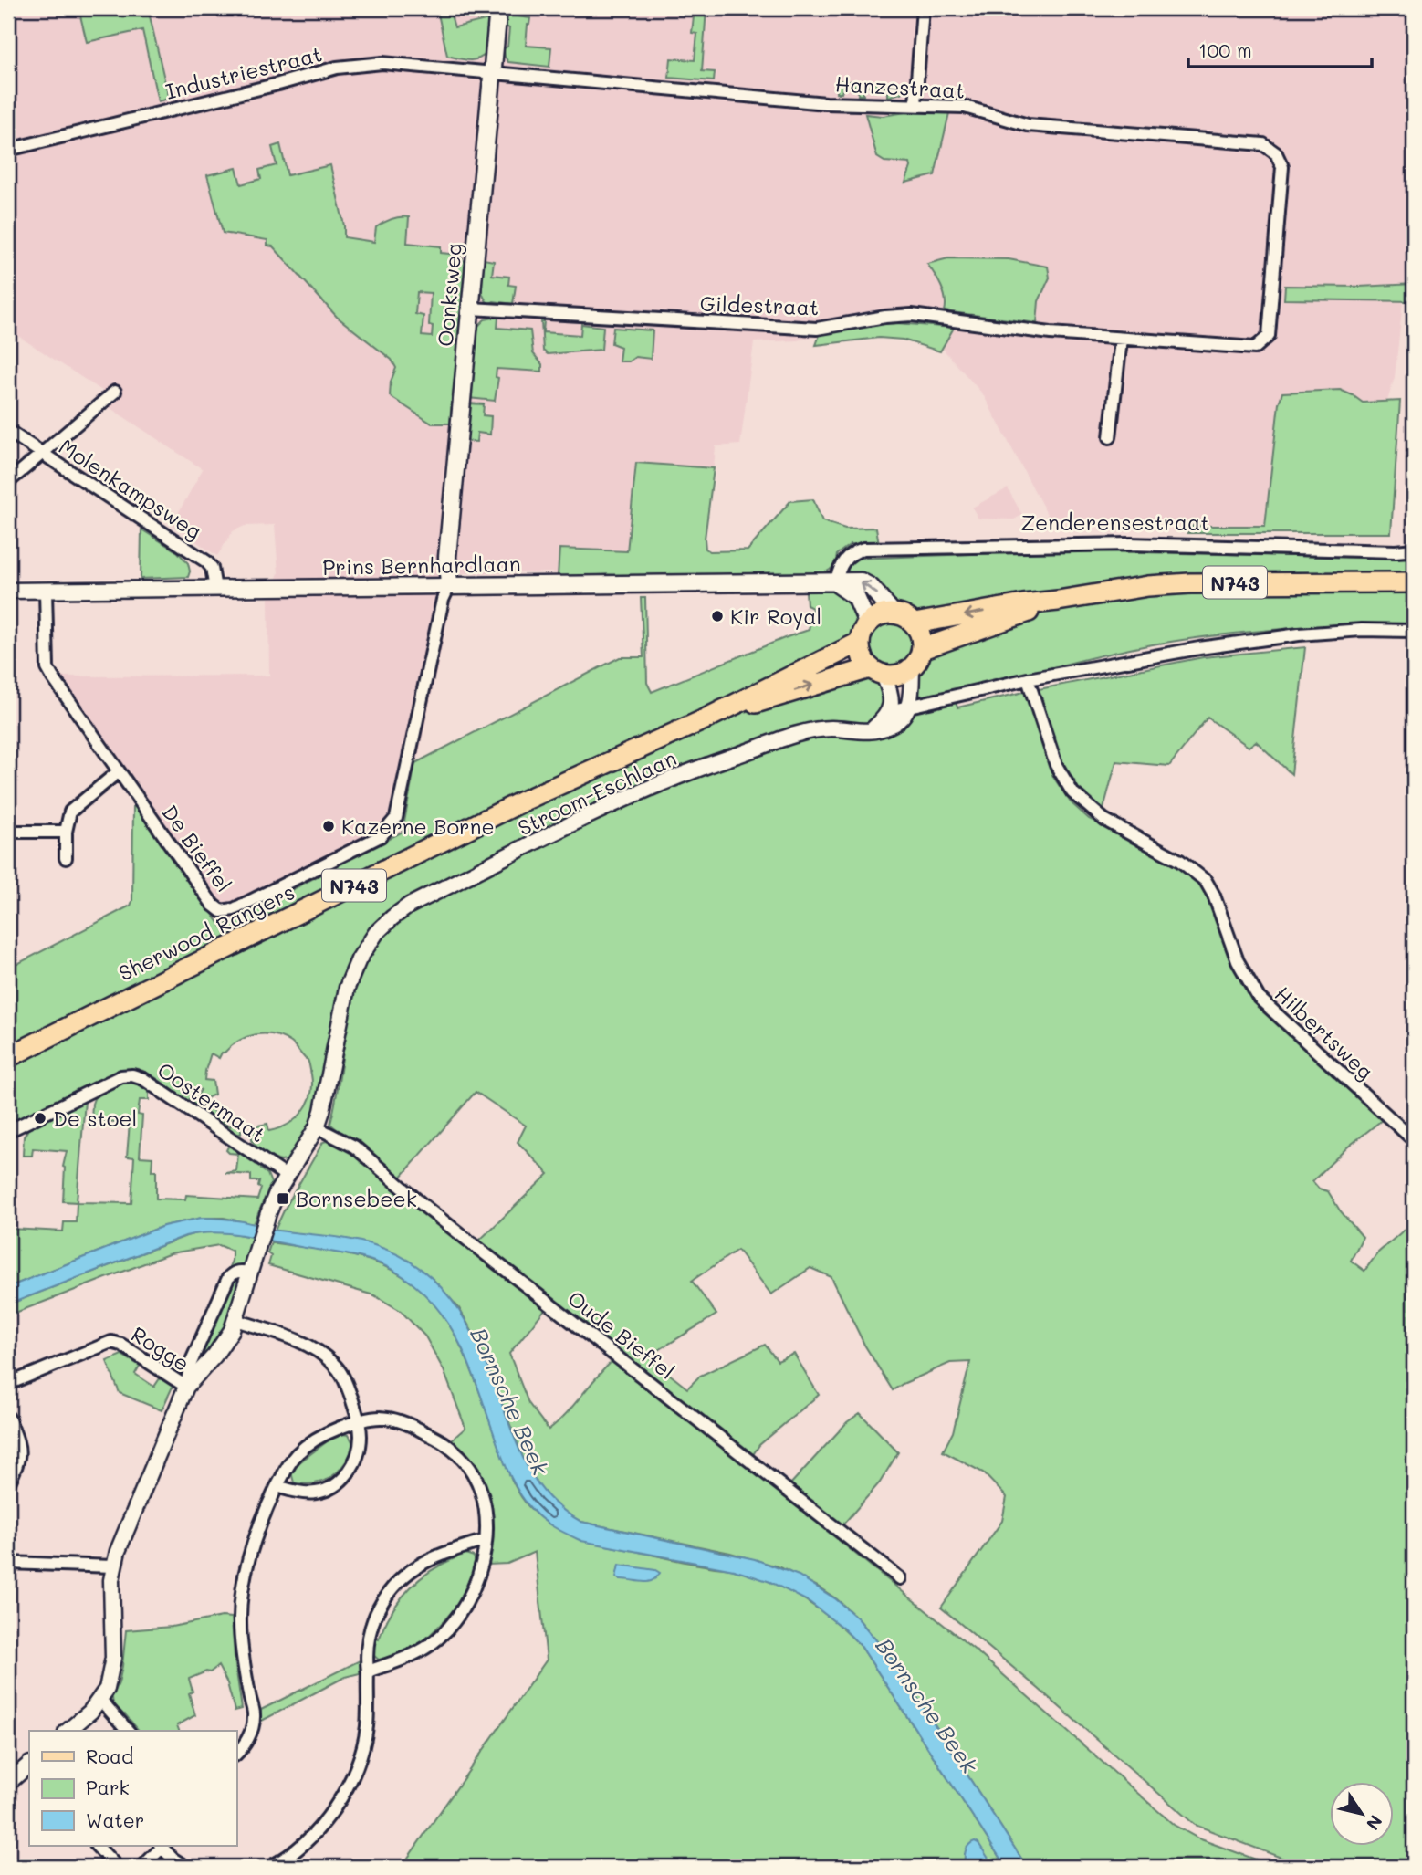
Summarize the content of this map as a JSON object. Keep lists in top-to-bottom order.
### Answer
{
  "streets": {
    "main road": [
      "Oonksweg",
      "Prins Bernhardlaan",
      "N743",
      "Sherwood Rangers"
    ],
    "street": [
      "Industriestraat",
      "Hanzestraat",
      "Gildestraat",
      "Molenkampsweg",
      "Zenderensestraat",
      "Stroom-Eschlaan",
      "De Bieffel",
      "Hilbertsweg",
      "Oostermaat",
      "Oude Bieffel",
      "Rogge"
    ]
  },
  "crossings": [
    ["Industriestraat", "Hanzestraat"],
    ["Industriestraat", "Oonksweg"],
    ["Hanzestraat", "Oonksweg"],
    ["Hanzestraat", "Gildestraat"],
    ["Oonksweg", "Gildestraat"],
    ["Oonksweg", "Prins Bernhardlaan"],
    ["Oonksweg", "De Bieffel"],
    ["Molenkampsweg", "Prins Bernhardlaan"],
    ["Zenderensestraat", "Prins Bernhardlaan"],
    ["Prins Bernhardlaan", "N743"],
    ["Prins Bernhardlaan", "De Bieffel"],
    ["Prins Bernhardlaan", "Sherwood Rangers"],
    ["N743", "Sherwood Rangers"],
    ["Stroom-Eschlaan", "Oostermaat"],
    ["Stroom-Eschlaan", "Oude Bieffel"],
    ["Stroom-Eschlaan", "Rogge"]
  ],
  "water": ["Bornsche Beek"],
  "places": {
    "other": ["Kir Royal", "Kazerne Borne", "De stoel"],
    "transit": ["Bornsebeek"]
  },
  "legend": ["Road", "Park", "Water"],
  "scale_bar": "100 m",
  "north": "bottom right"
}
